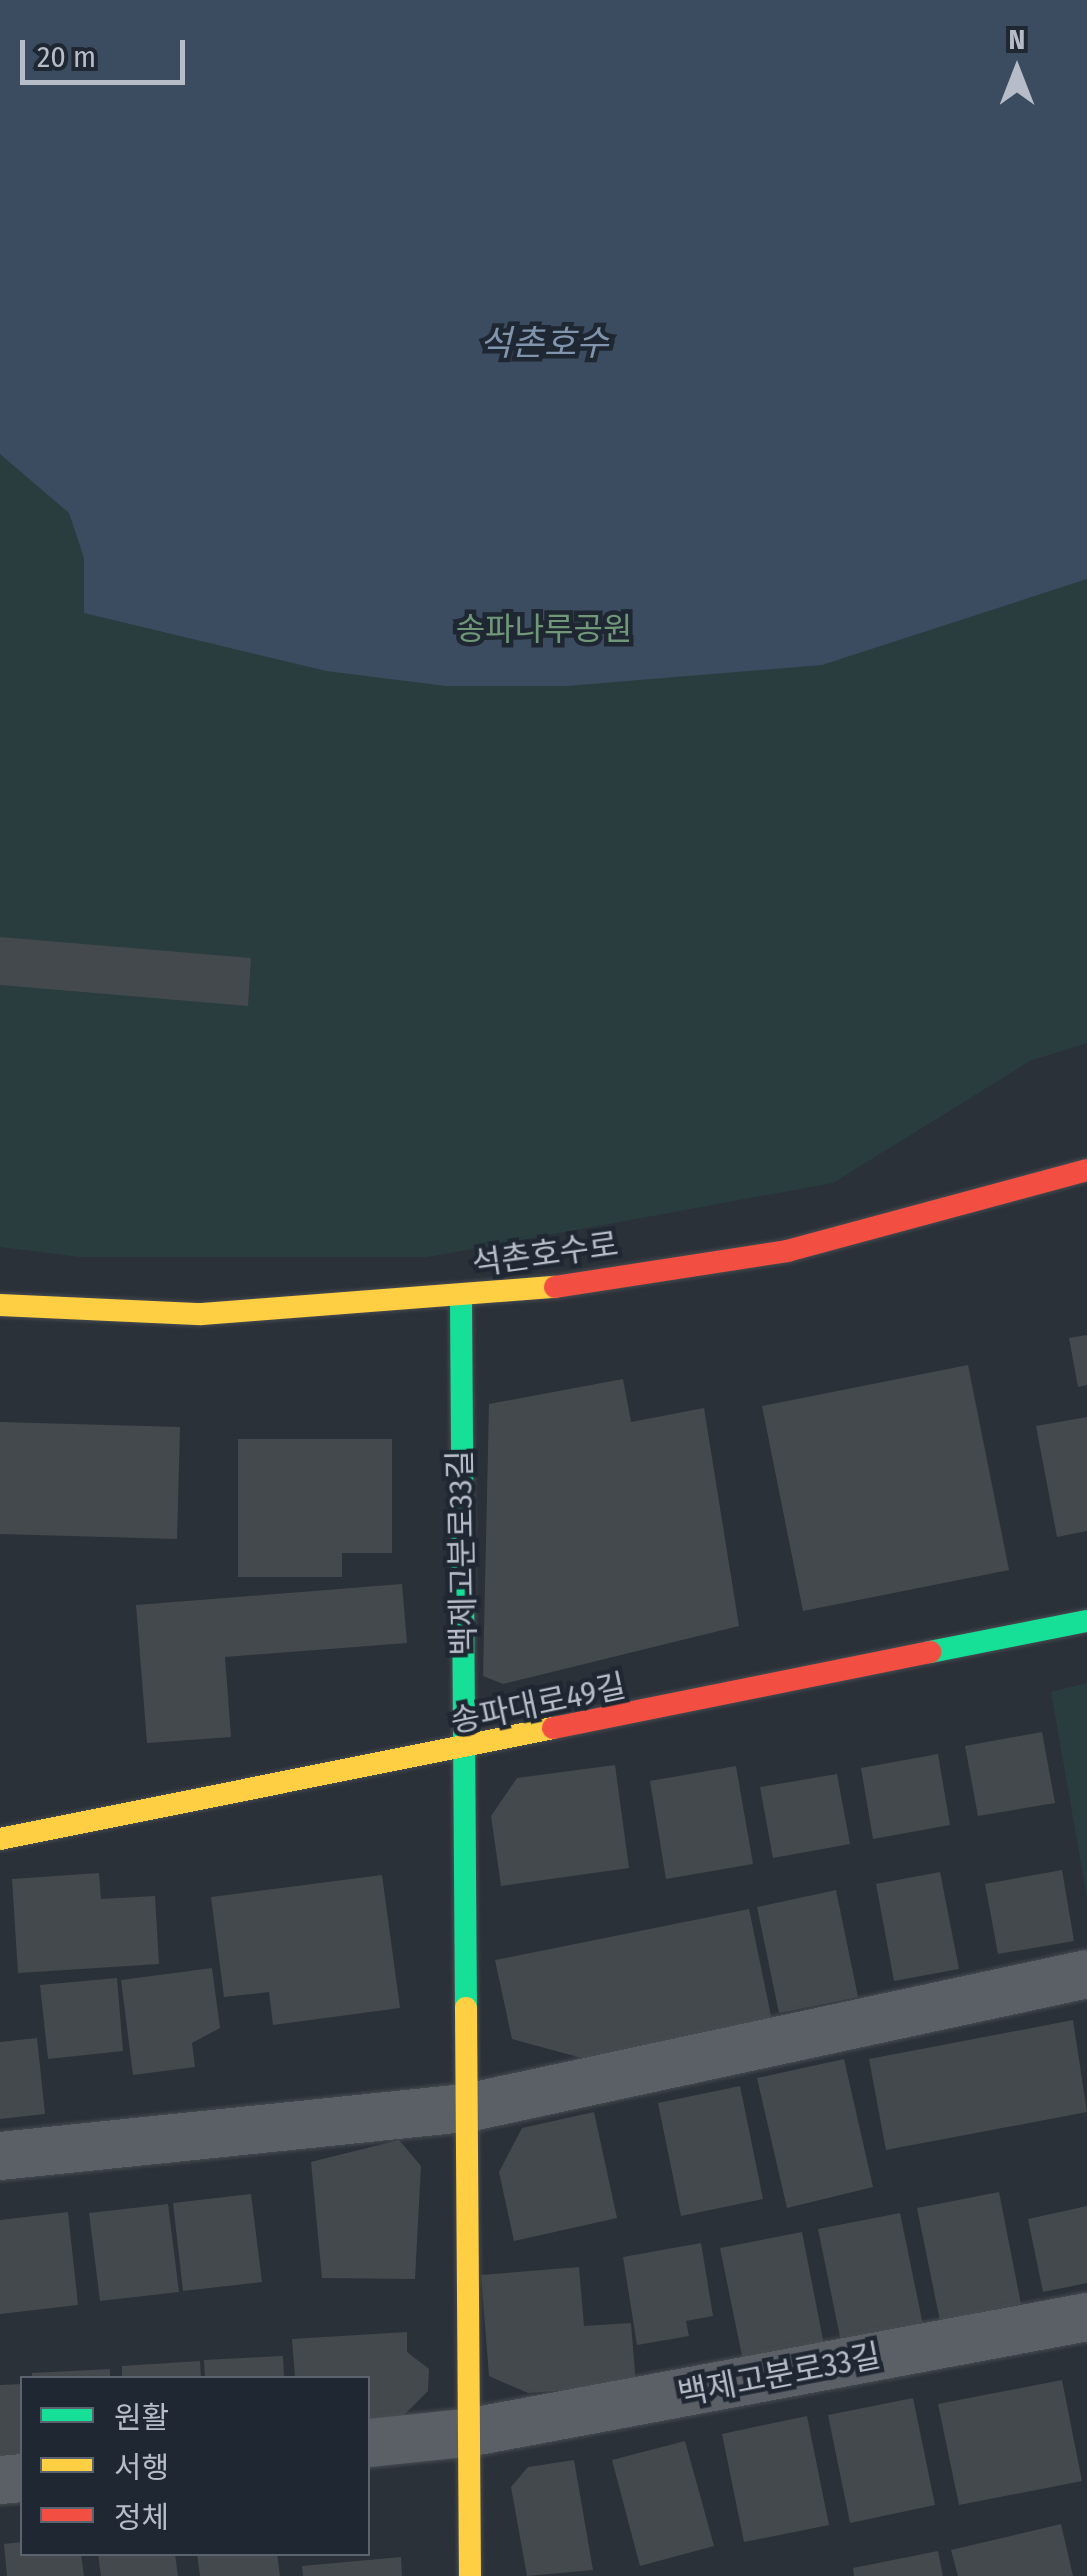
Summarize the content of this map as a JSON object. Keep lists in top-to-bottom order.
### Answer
{
  "streets": {
    "street": ["석촌호수로", "백제고분로33길", "송파대로49길"]
  },
  "crossings": [
    ["석촌호수로", "백제고분로33길"],
    ["백제고분로33길", "송파대로49길"]
  ],
  "water": ["석촌호수"],
  "parks": ["송파나루공원"],
  "legend": ["원활", "서행", "정체"],
  "scale_bar": "20 m",
  "north": "top"
}
